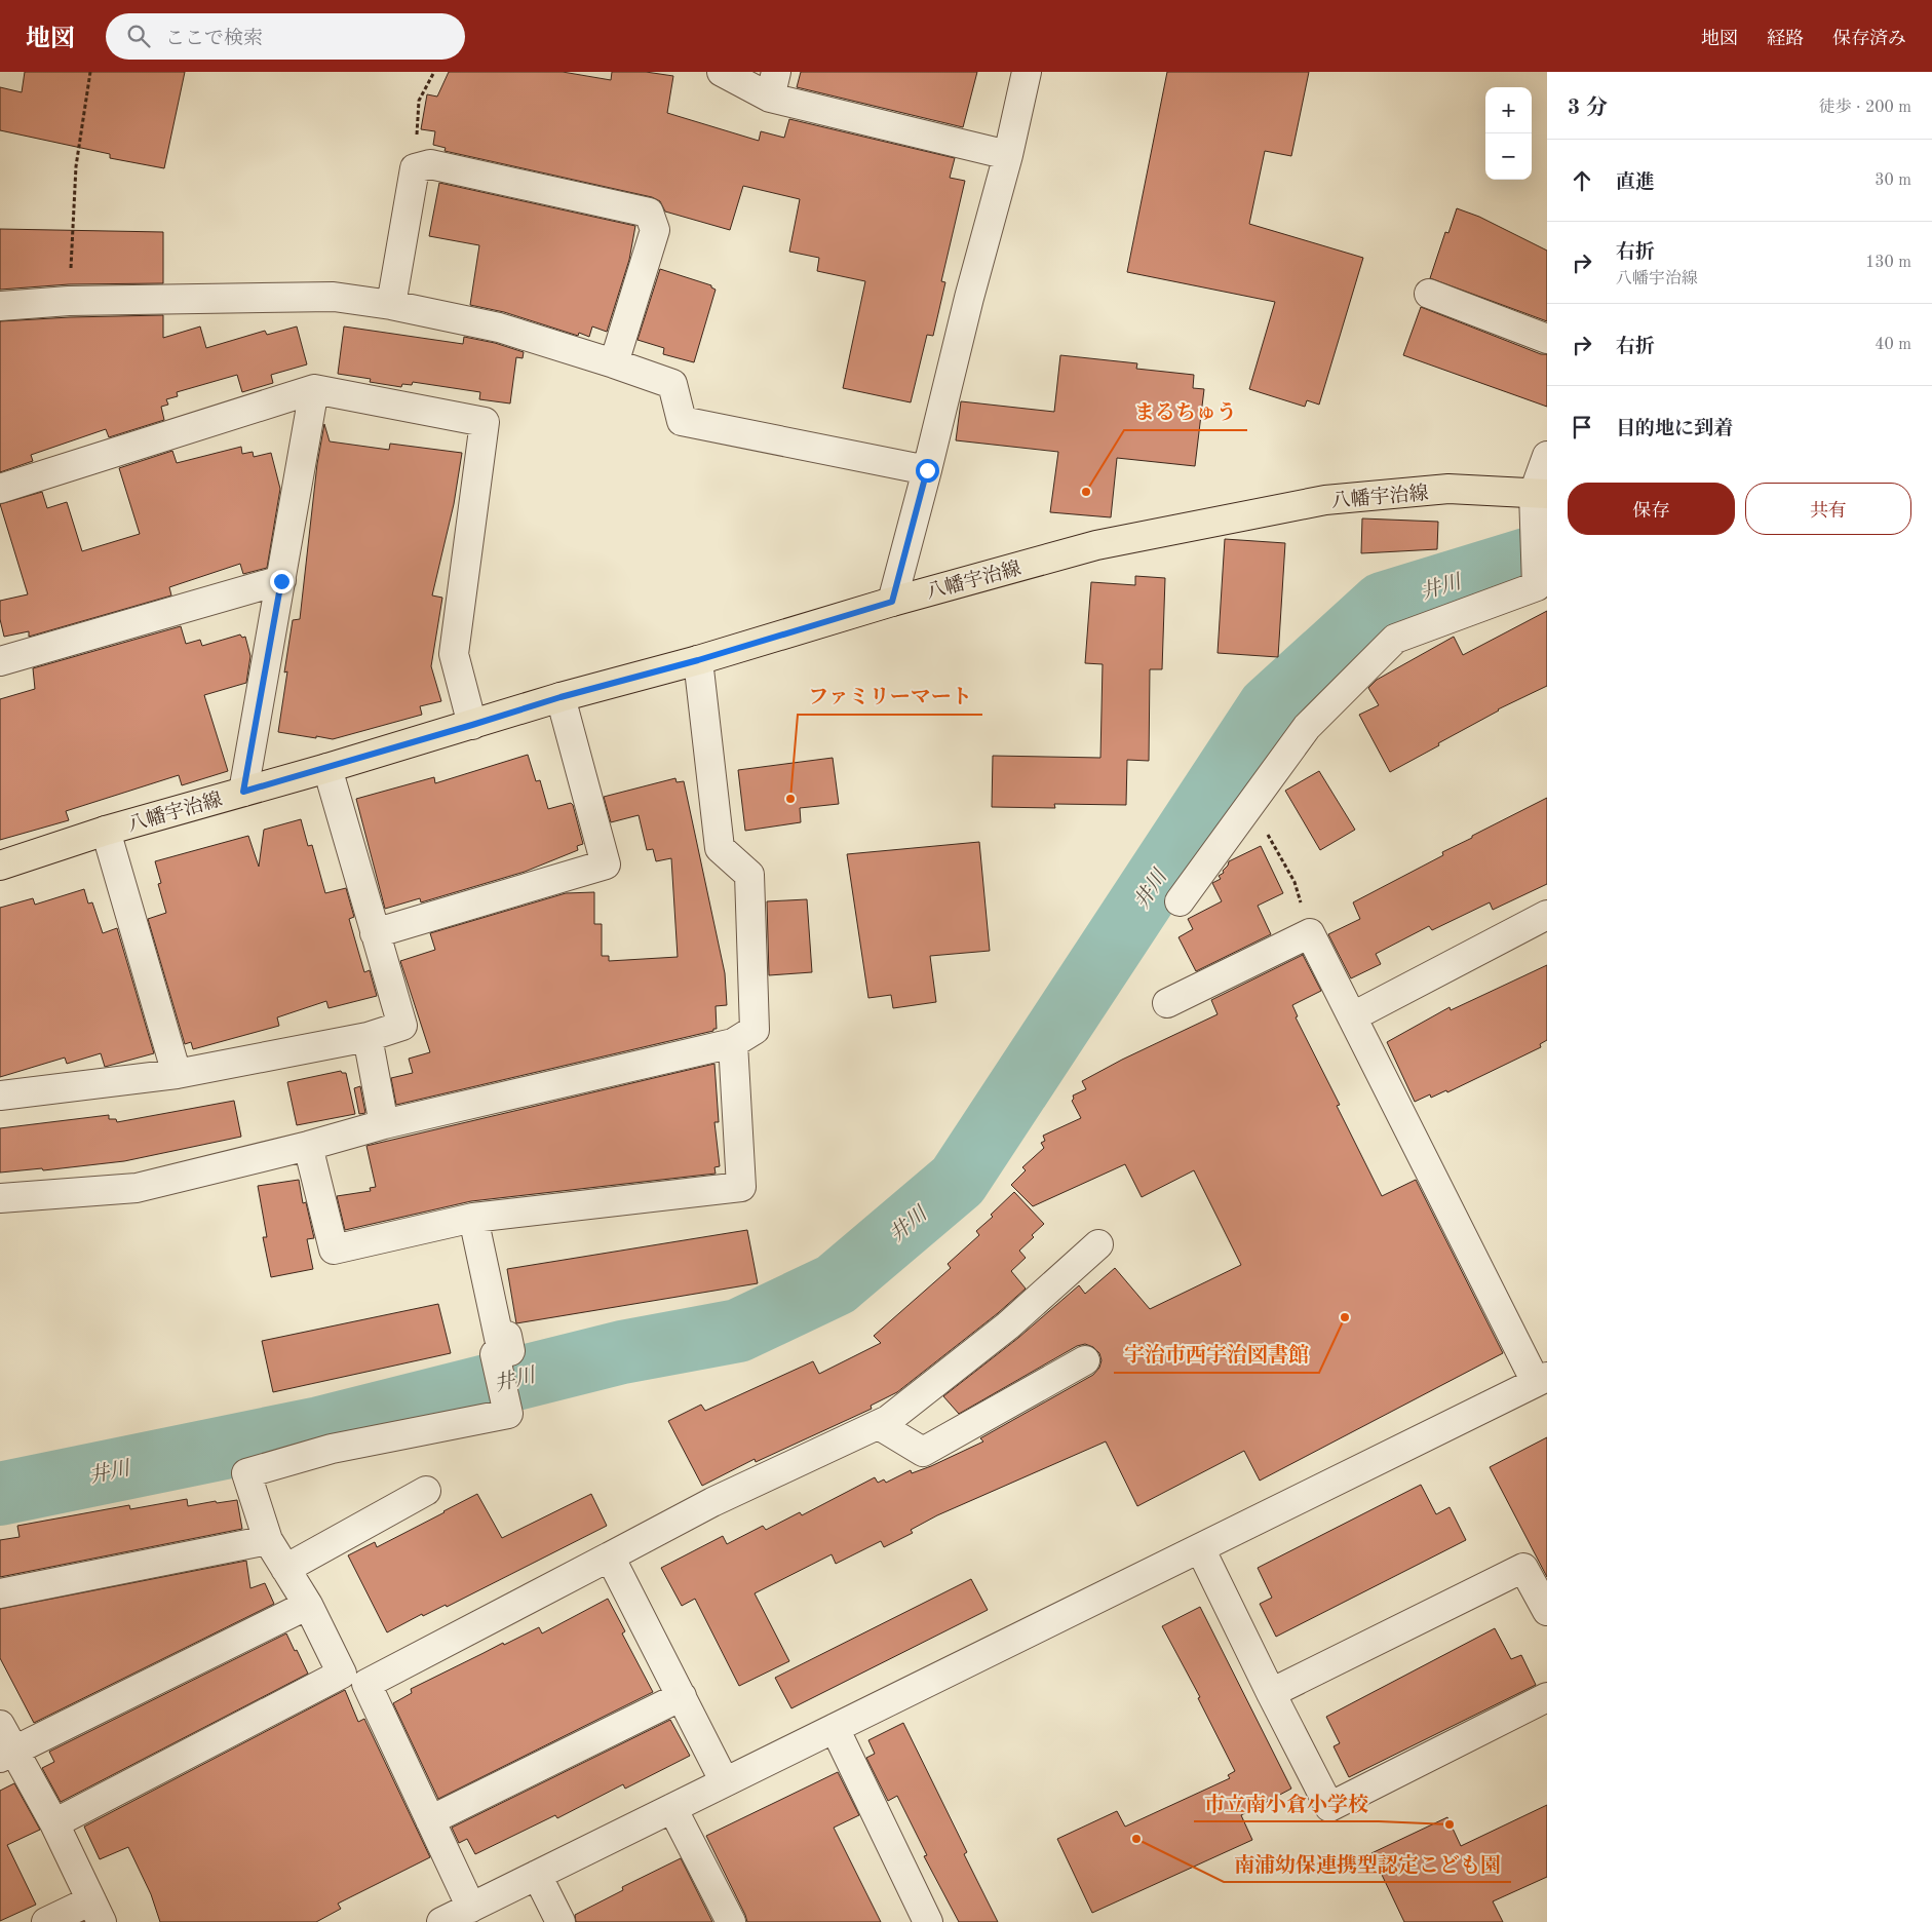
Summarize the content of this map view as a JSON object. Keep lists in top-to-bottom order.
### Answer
{
  "streets": {
    "main road": ["八幡宇治線"]
  },
  "water": ["井川"],
  "places": [
    "まるちゅう",
    "ファミリーマート",
    "宇治市西宇治図書館",
    "市立南小倉小学校",
    "南浦幼保連携型認定こども園"
  ],
  "page": {
    "header": "地図",
    "search": "ここで検索",
    "nav": ["地図", "経路", "保存済み"],
    "heading": ["3 分", "徒歩 · 200 m"],
    "map_buttons": ["+", "−"],
    "list": [
      ["直進", "30 m"],
      ["右折", "八幡宇治線", "130 m"],
      ["右折", "40 m"],
      "目的地に到着"
    ],
    "buttons": ["保存", "共有"]
  }
}
